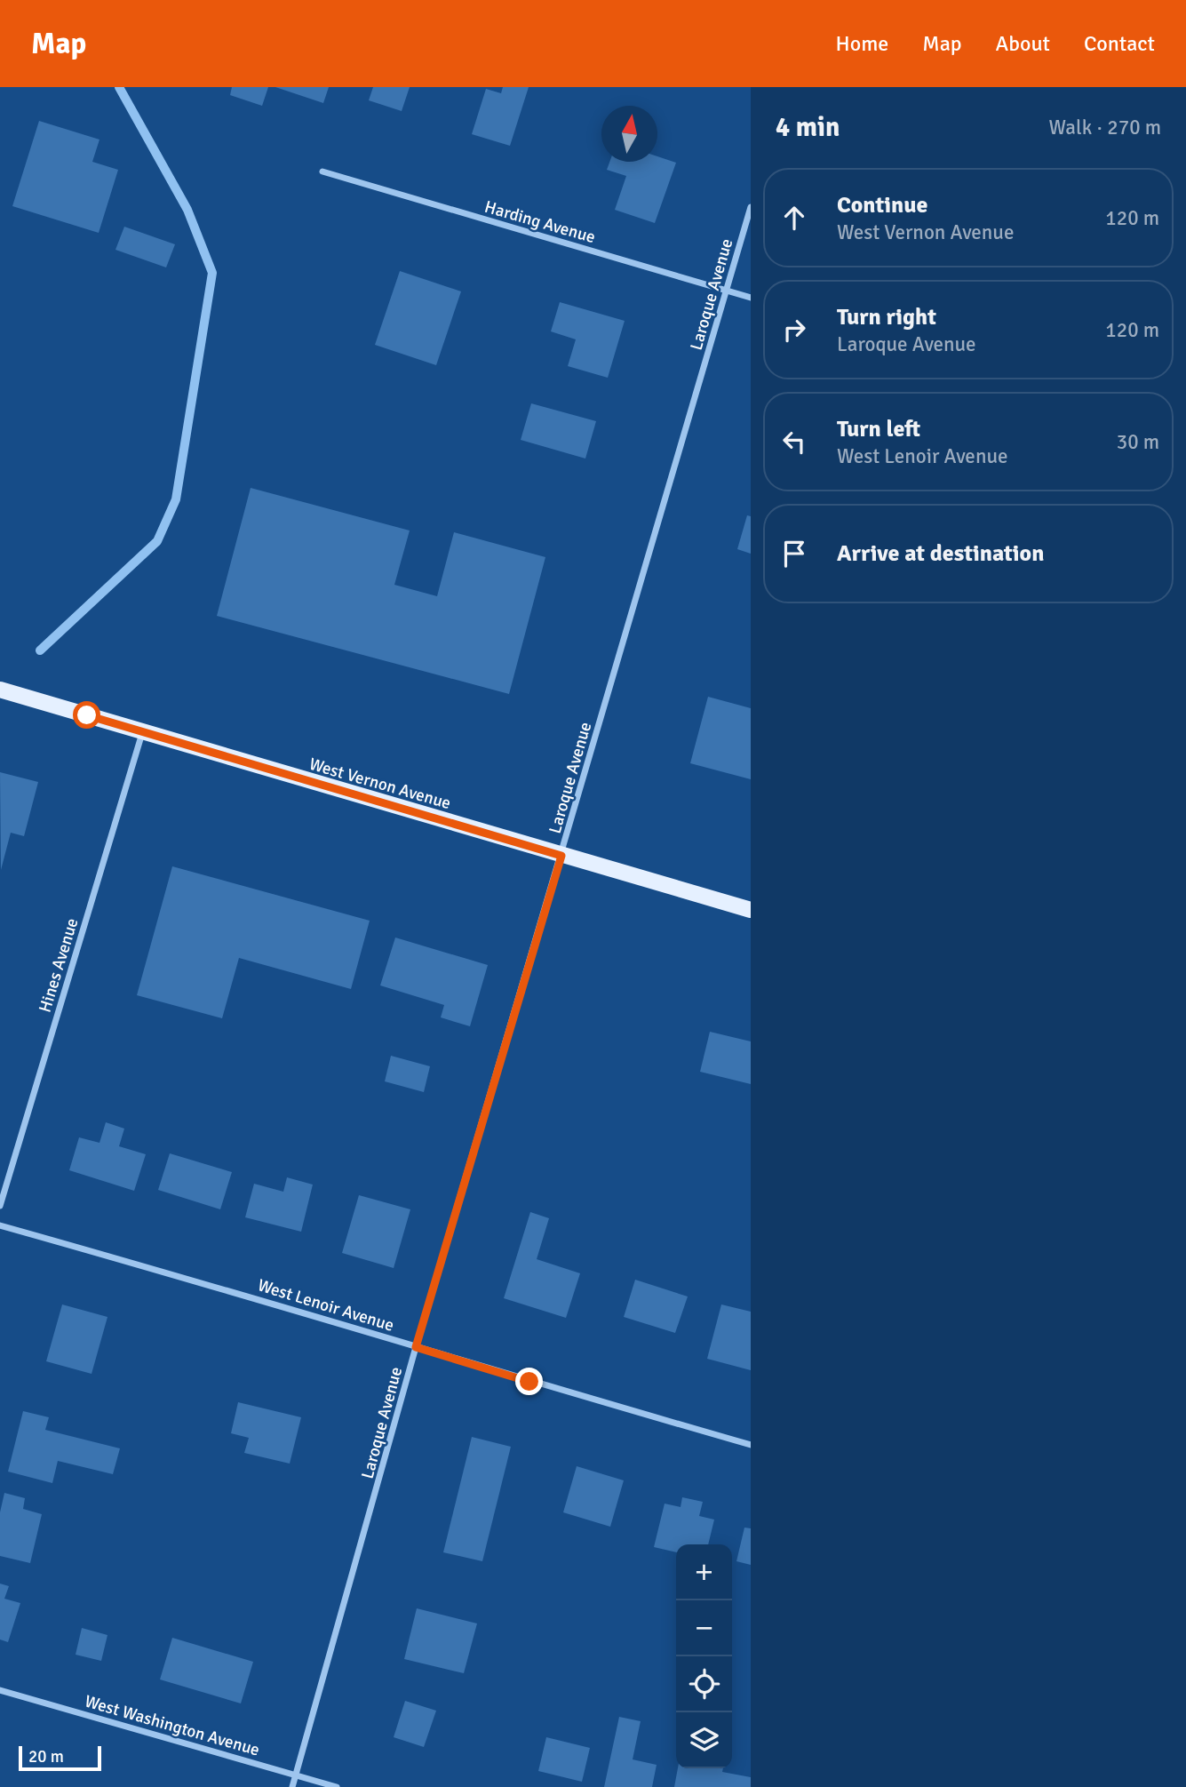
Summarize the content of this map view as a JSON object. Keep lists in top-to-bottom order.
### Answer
{
  "streets": {
    "main road": ["West Vernon Avenue"],
    "street": [
      "Harding Avenue",
      "Laroque Avenue",
      "Hines Avenue",
      "West Lenoir Avenue",
      "West Washington Avenue"
    ]
  },
  "crossings": [
    ["Harding Avenue", "Laroque Avenue"],
    ["Laroque Avenue", "West Vernon Avenue"],
    ["Laroque Avenue", "West Lenoir Avenue"],
    ["Laroque Avenue", "West Washington Avenue"],
    ["West Vernon Avenue", "Hines Avenue"]
  ],
  "scale_bar": "20 m",
  "north": "top",
  "page": {
    "header": "Map",
    "nav": [
      "Home",
      "Map",
      "About",
      "Contact"
    ],
    "heading": ["4 min", "Walk · 270 m"],
    "list": [
      ["Continue", "West Vernon Avenue", "120 m"],
      ["Turn right", "Laroque Avenue", "120 m"],
      ["Turn left", "West Lenoir Avenue", "30 m"],
      "Arrive at destination"
    ],
    "map_buttons": ["+", "−"],
    "scale": "20 m"
  }
}
